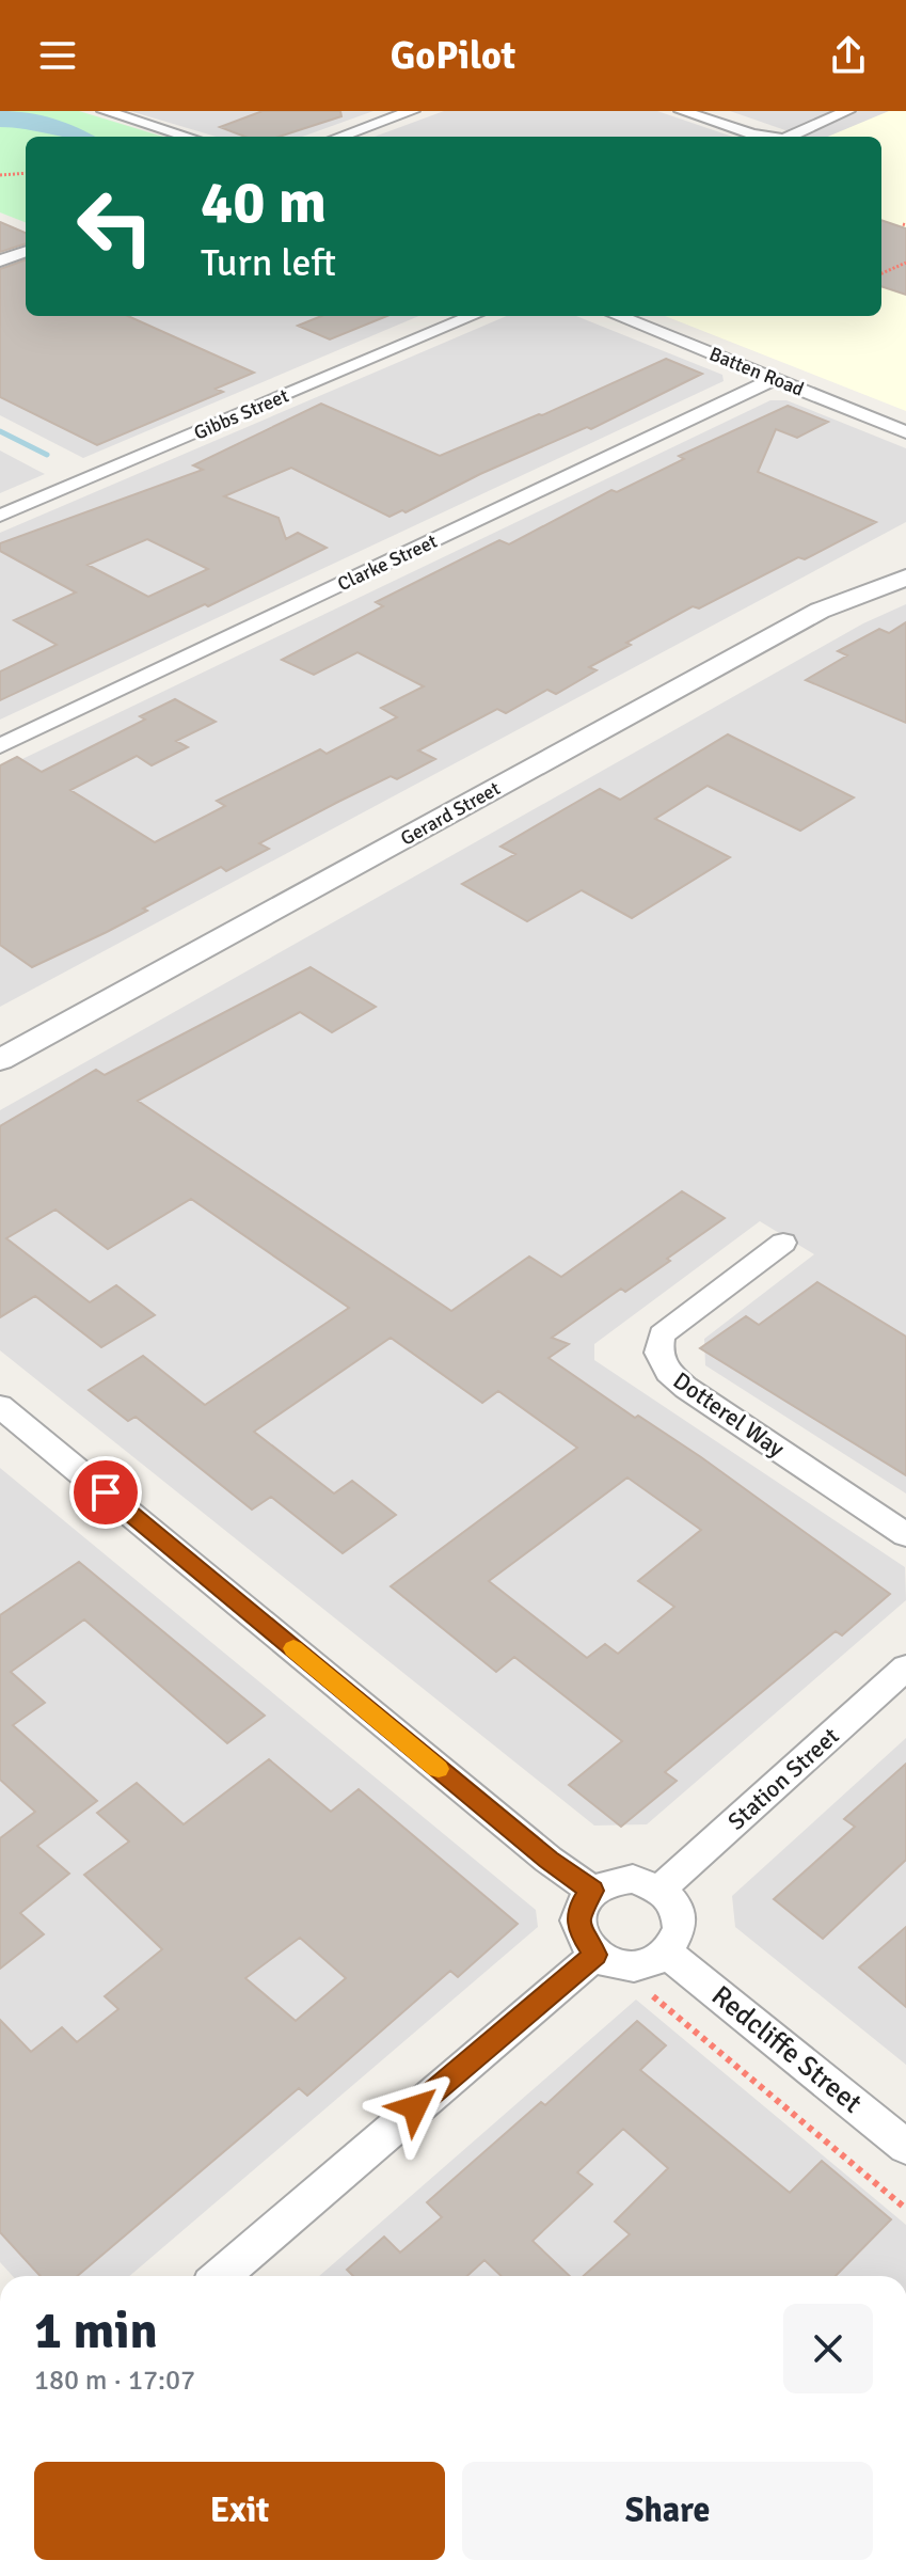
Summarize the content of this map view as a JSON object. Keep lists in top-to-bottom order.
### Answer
{
  "streets": {
    "street": [
      "Batten Road",
      "Gibbs Street",
      "Clarke Street",
      "Gerard Street",
      "Dotterel Way",
      "Station Street",
      "Redcliffe Street"
    ]
  },
  "crossings": [
    ["Batten Road", "Clarke Street"],
    ["Station Street", "Redcliffe Street"]
  ],
  "page": {
    "header": "GoPilot",
    "turn": ["40 m", "Turn left"],
    "heading": ["1 min", "180 m · 17:07"],
    "buttons": ["Exit", "Share"]
  }
}
